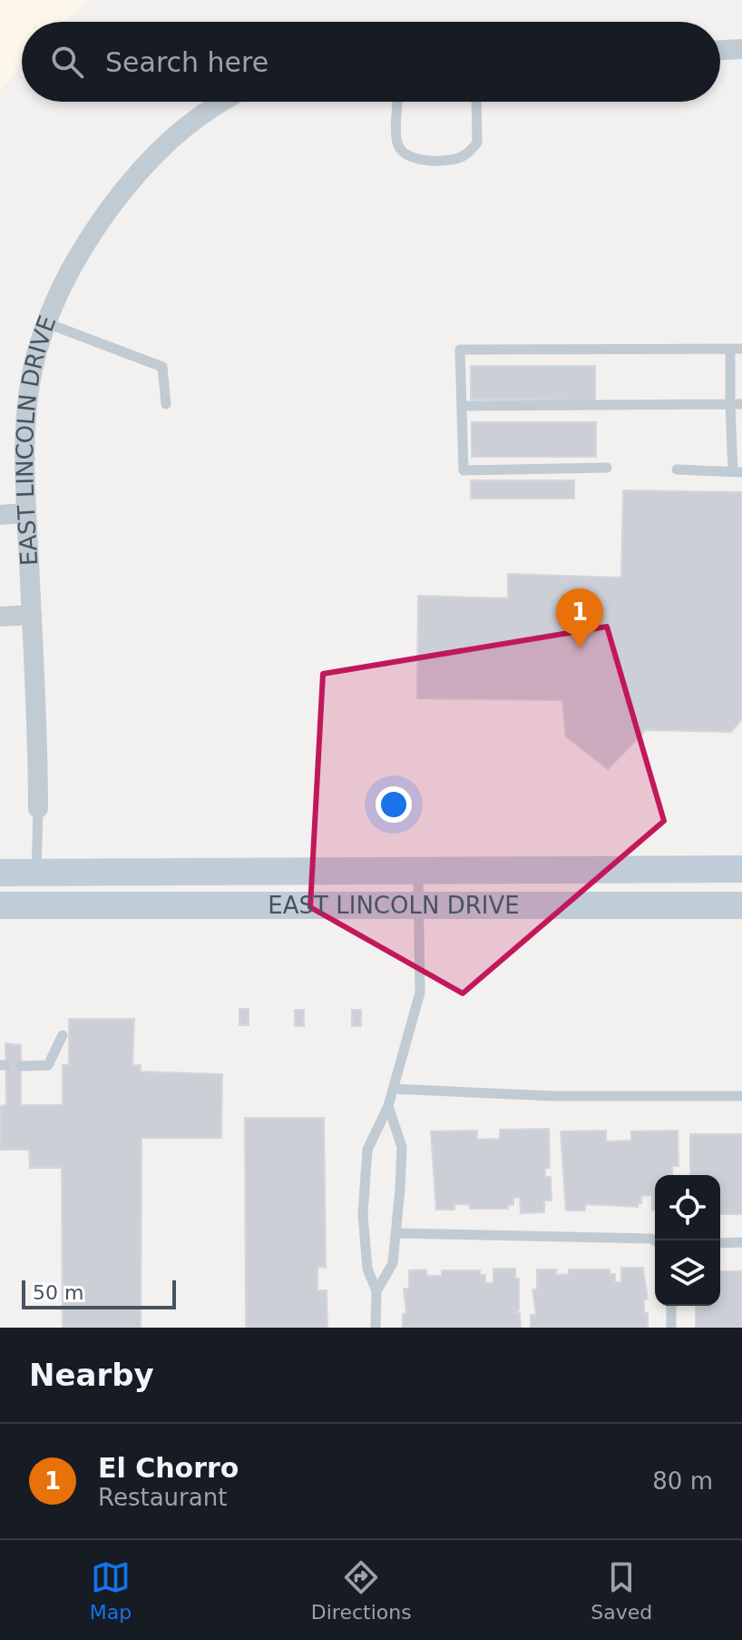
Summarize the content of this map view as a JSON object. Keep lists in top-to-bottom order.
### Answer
{
  "streets": {
    "main road": ["EAST LINCOLN DRIVE"]
  },
  "scale_bar": "50 m",
  "page": {
    "search": "Search here",
    "pins": "1",
    "scale": "50 m",
    "heading": "Nearby",
    "list": [
      {
        "mark": "1",
        "name": "El Chorro",
        "note": "Restaurant",
        "value": "80 m"
      }
    ],
    "nav": ["Map", "Directions", "Saved"]
  }
}
